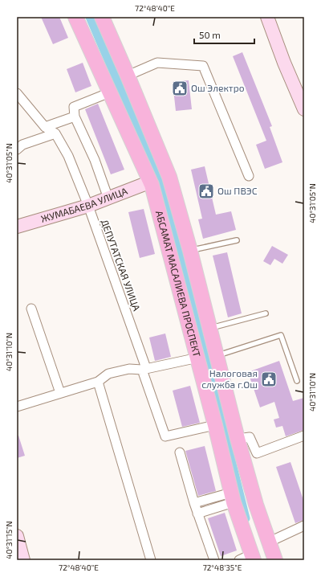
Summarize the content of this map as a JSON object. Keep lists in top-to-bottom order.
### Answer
{
  "streets": {
    "main road": ["АБСАМАТ МАСАЛИЕВА ПРОСПЕКТ"],
    "street": ["ЖУМАБАЕВА УЛИЦА", "ДЕПУТАТСКАЯ УЛИЦА"]
  },
  "crossings": [
    ["ЖУМАБАЕВА УЛИЦА", "ДЕПУТАТСКАЯ УЛИЦА"],
    ["ЖУМАБАЕВА УЛИЦА", "АБСАМАТ МАСАЛИЕВА ПРОСПЕКТ"],
    ["ДЕПУТАТСКАЯ УЛИЦА", "АБСАМАТ МАСАЛИЕВА ПРОСПЕКТ"]
  ],
  "places": {
    "public building": ["Ош Электро", "Ош ПВЭС", "Налоговая служба г.Ош"]
  },
  "scale_bar": "50 m",
  "coordinates": [
    "72°48'40\"E",
    "40°31'05\"N",
    "40°31'10\"N",
    "40°31'15\"N",
    "72°48'35\"E"
  ]
}
